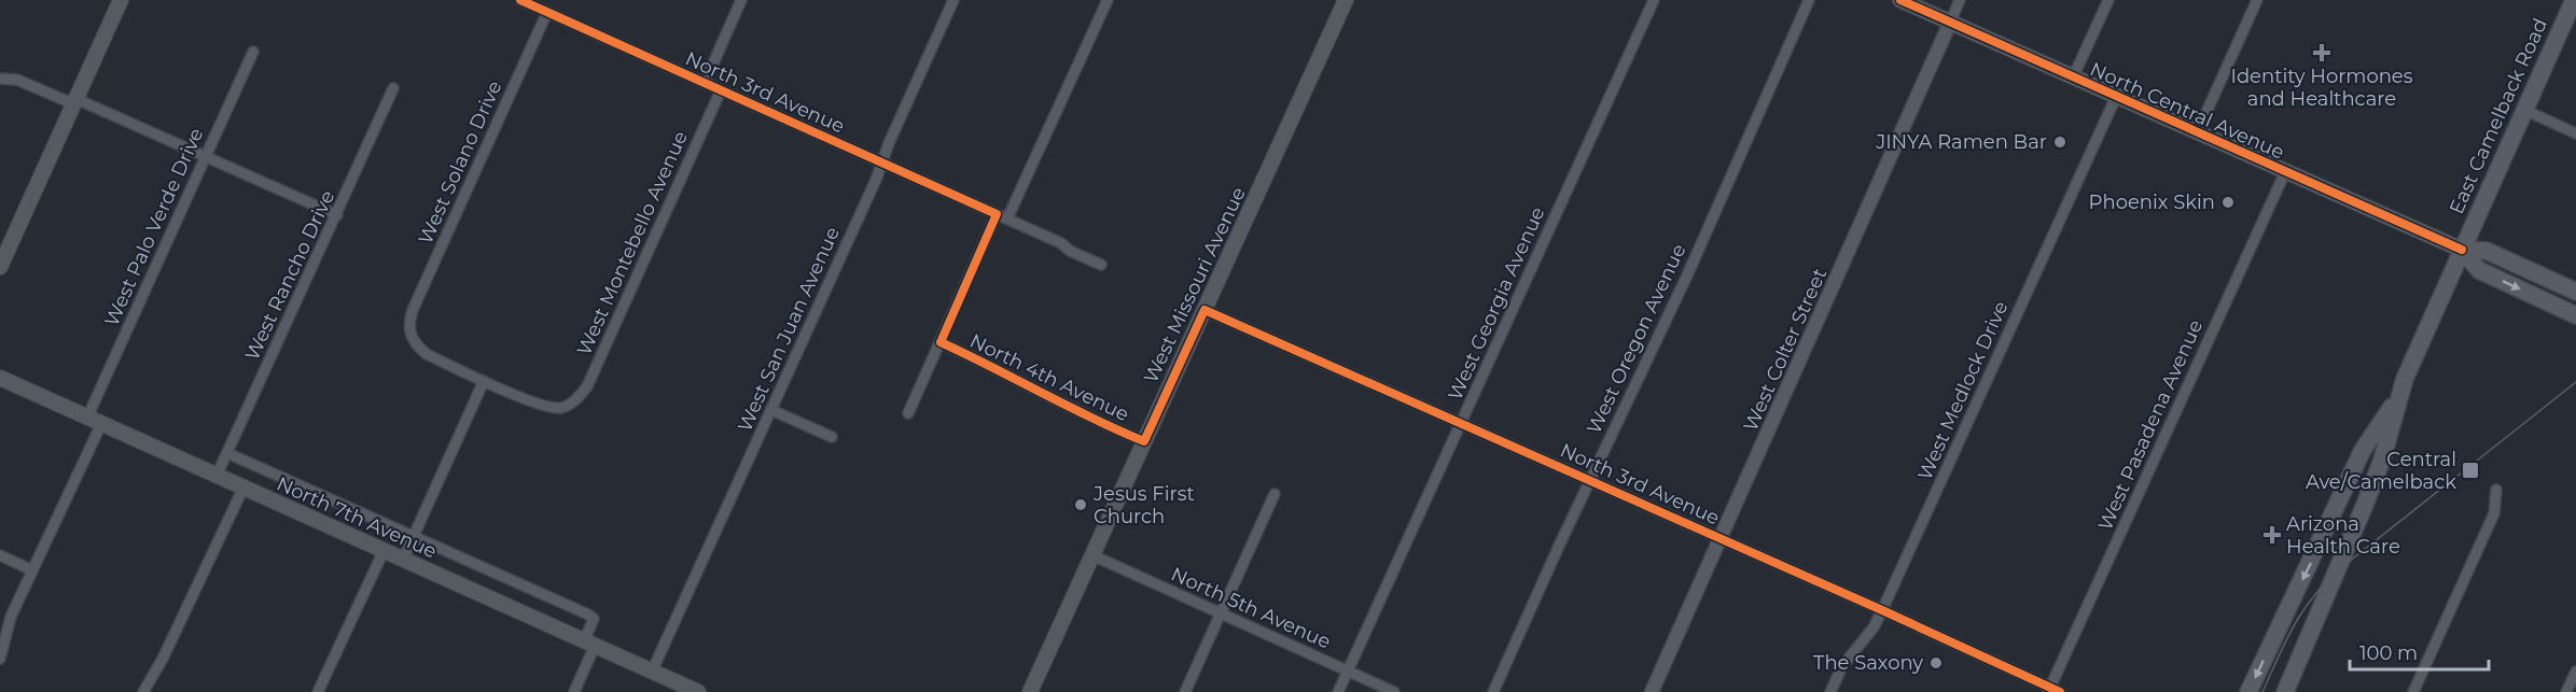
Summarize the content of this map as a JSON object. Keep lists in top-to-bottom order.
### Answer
{
  "streets": {
    "main road": [
      "North Central Avenue",
      "East Camelback Road",
      "West Missouri Avenue",
      "North 7th Avenue"
    ],
    "street": [
      "North 3rd Avenue",
      "West Solano Drive",
      "West Palo Verde Drive",
      "West Montebello Avenue",
      "West Rancho Drive",
      "West Georgia Avenue",
      "West San Juan Avenue",
      "West Oregon Avenue",
      "West Colter Street",
      "North 4th Avenue",
      "West Medlock Drive",
      "West Pasadena Avenue",
      "North 5th Avenue"
    ]
  },
  "crossings": [
    ["North 3rd Avenue", "West Solano Drive"],
    ["North 3rd Avenue", "West Montebello Avenue"],
    ["North 3rd Avenue", "West Missouri Avenue"],
    ["North 3rd Avenue", "West Georgia Avenue"],
    ["North 3rd Avenue", "West San Juan Avenue"],
    ["North 3rd Avenue", "West Oregon Avenue"],
    ["North 3rd Avenue", "West Colter Street"],
    ["North 3rd Avenue", "West Medlock Drive"],
    ["North 3rd Avenue", "West Pasadena Avenue"],
    ["North Central Avenue", "East Camelback Road"],
    ["North Central Avenue", "West Colter Street"],
    ["North Central Avenue", "West Medlock Drive"],
    ["North Central Avenue", "West Pasadena Avenue"],
    ["West Solano Drive", "West Montebello Avenue"],
    ["West Palo Verde Drive", "North 7th Avenue"],
    ["West Rancho Drive", "North 7th Avenue"],
    ["West Missouri Avenue", "North 4th Avenue"],
    ["West Missouri Avenue", "North 5th Avenue"],
    ["West Georgia Avenue", "North 5th Avenue"],
    ["West San Juan Avenue", "North 7th Avenue"]
  ],
  "places": {
    "health": ["Identity Hormones and Healthcare", "Arizona Health Care"],
    "other": [
      "JINYA Ramen Bar",
      "Phoenix Skin",
      "Jesus First Church",
      "The Saxony"
    ],
    "transit": ["Central Ave/Camelback"]
  },
  "scale_bar": "100 m"
}
